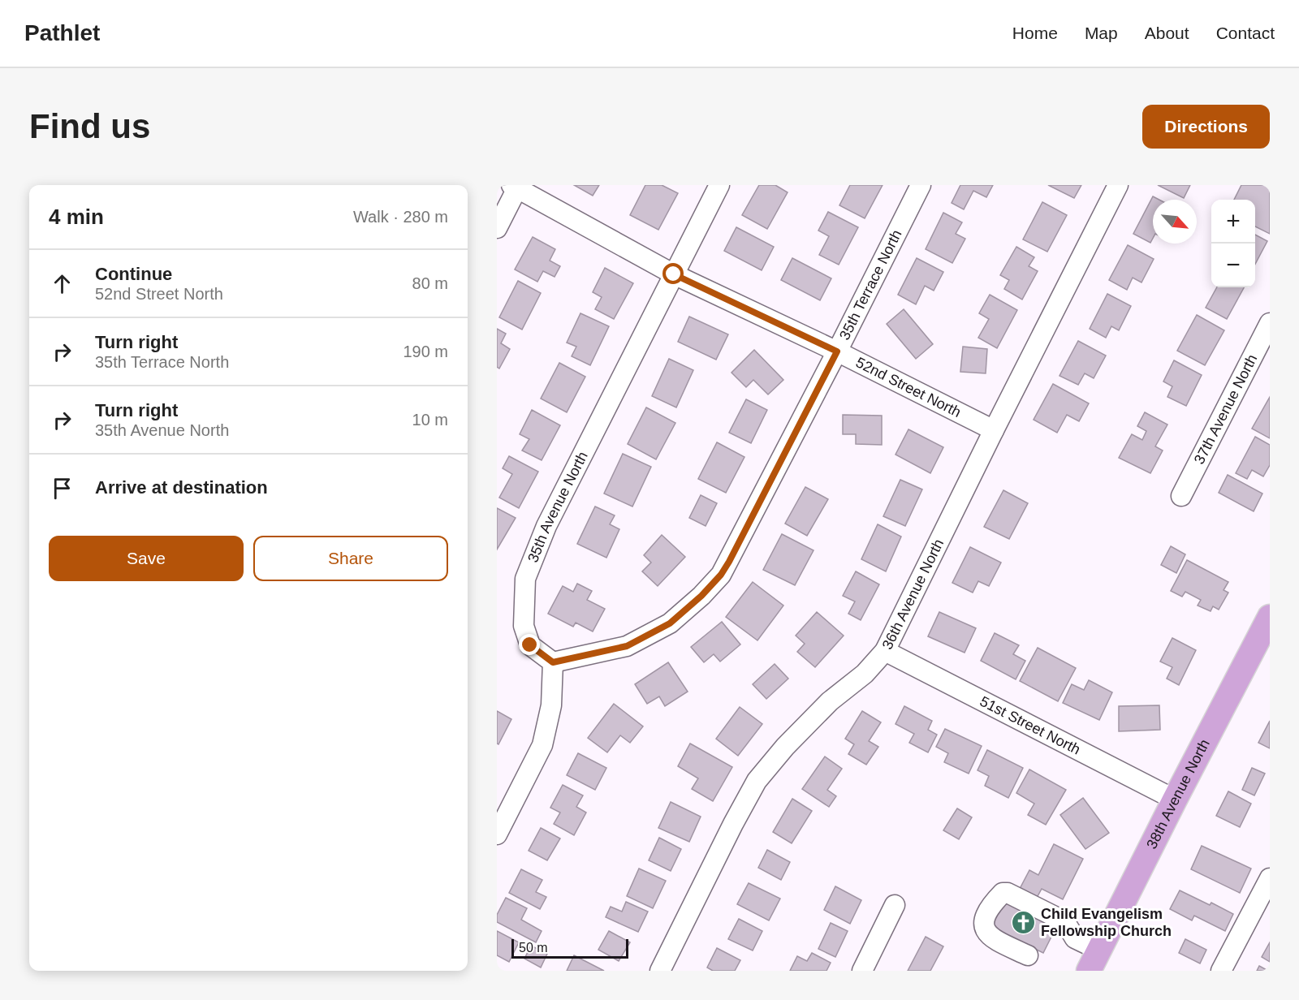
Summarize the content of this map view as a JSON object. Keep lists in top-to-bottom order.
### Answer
{
  "streets": {
    "main road": ["38th Avenue North"],
    "street": [
      "35th Terrace North",
      "52nd Street North",
      "37th Avenue North",
      "35th Avenue North",
      "36th Avenue North",
      "51st Street North"
    ]
  },
  "crossings": [
    ["35th Terrace North", "52nd Street North"],
    ["35th Terrace North", "35th Avenue North"],
    ["52nd Street North", "35th Avenue North"],
    ["52nd Street North", "36th Avenue North"],
    ["36th Avenue North", "51st Street North"],
    ["51st Street North", "38th Avenue North"]
  ],
  "places": {
    "church": ["Child Evangelism Fellowship Church"]
  },
  "scale_bar": "50 m",
  "north": "bottom right",
  "page": {
    "header": "Pathlet",
    "nav": [
      "Home",
      "Map",
      "About",
      "Contact"
    ],
    "buttons": [
      "Directions",
      ["Save", "Share"]
    ],
    "title": "Find us",
    "heading": ["4 min", "Walk · 280 m"],
    "map_buttons": ["+", "−"],
    "list": [
      ["Continue", "52nd Street North", "80 m"],
      ["Turn right", "35th Terrace North", "190 m"],
      ["Turn right", "35th Avenue North", "10 m"],
      "Arrive at destination"
    ],
    "scale": "50 m"
  }
}
